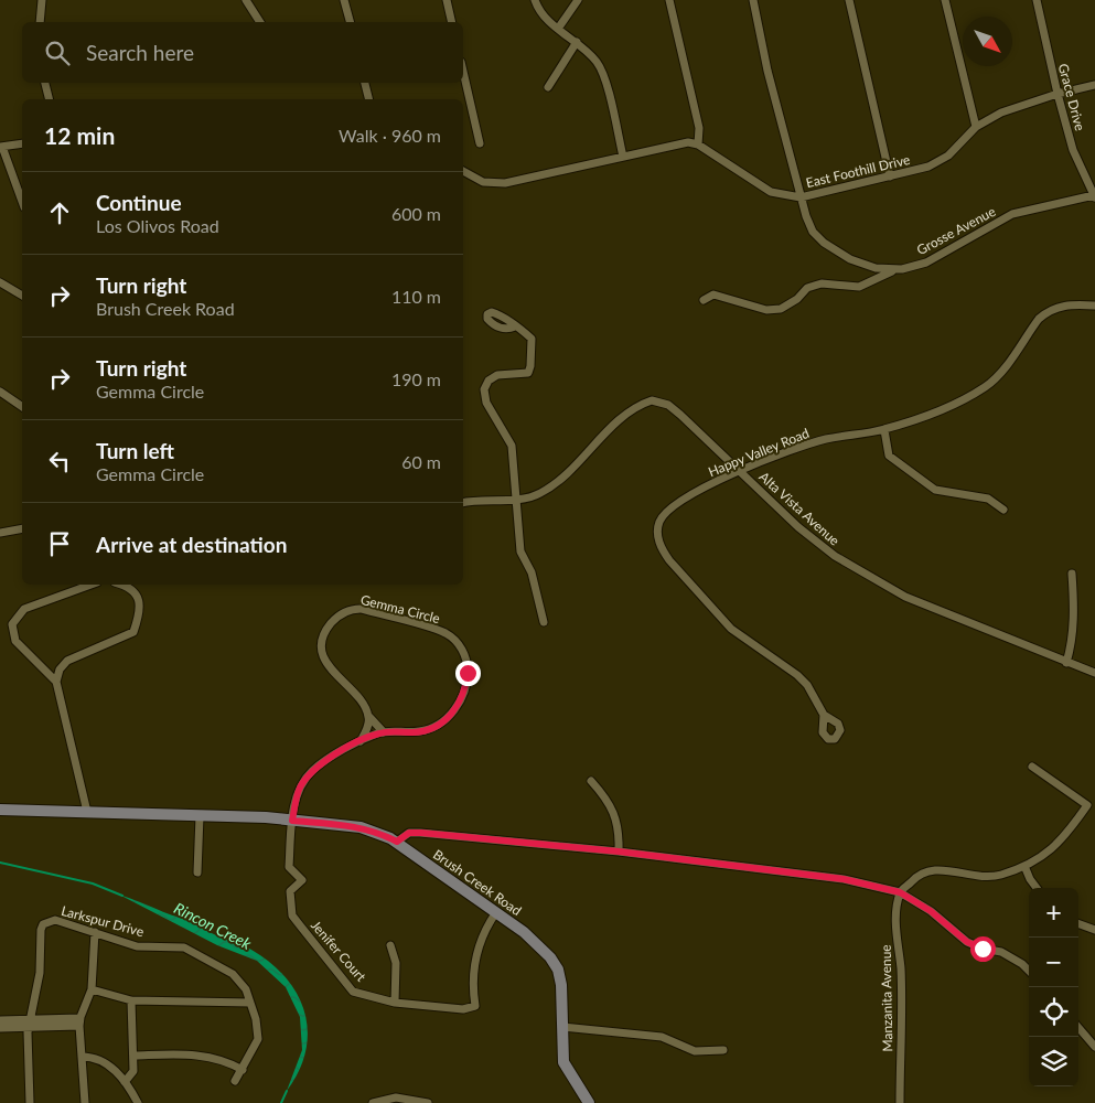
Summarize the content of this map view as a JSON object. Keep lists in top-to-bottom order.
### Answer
{
  "streets": {
    "street": [
      "Grace Drive",
      "East Foothill Drive",
      "Grosse Avenue",
      "Happy Valley Road",
      "Alta Vista Avenue",
      "Gemma Circle",
      "Brush Creek Road",
      "Larkspur Drive",
      "Jenifer Court",
      "Manzanita Avenue"
    ]
  },
  "crossings": [
    ["Grace Drive", "East Foothill Drive"],
    ["Grace Drive", "Grosse Avenue"],
    ["East Foothill Drive", "Grosse Avenue"],
    ["Happy Valley Road", "Alta Vista Avenue"],
    ["Gemma Circle", "Brush Creek Road"],
    ["Gemma Circle", "Jenifer Court"],
    ["Brush Creek Road", "Jenifer Court"]
  ],
  "water": ["Rincon Creek"],
  "north": "bottom right",
  "page": {
    "search": "Search here",
    "heading": ["12 min", "Walk · 960 m"],
    "list": [
      ["Continue", "Los Olivos Road", "600 m"],
      ["Turn right", "Brush Creek Road", "110 m"],
      ["Turn right", "Gemma Circle", "190 m"],
      ["Turn left", "Gemma Circle", "60 m"],
      "Arrive at destination"
    ],
    "map_buttons": ["+", "−"]
  }
}
